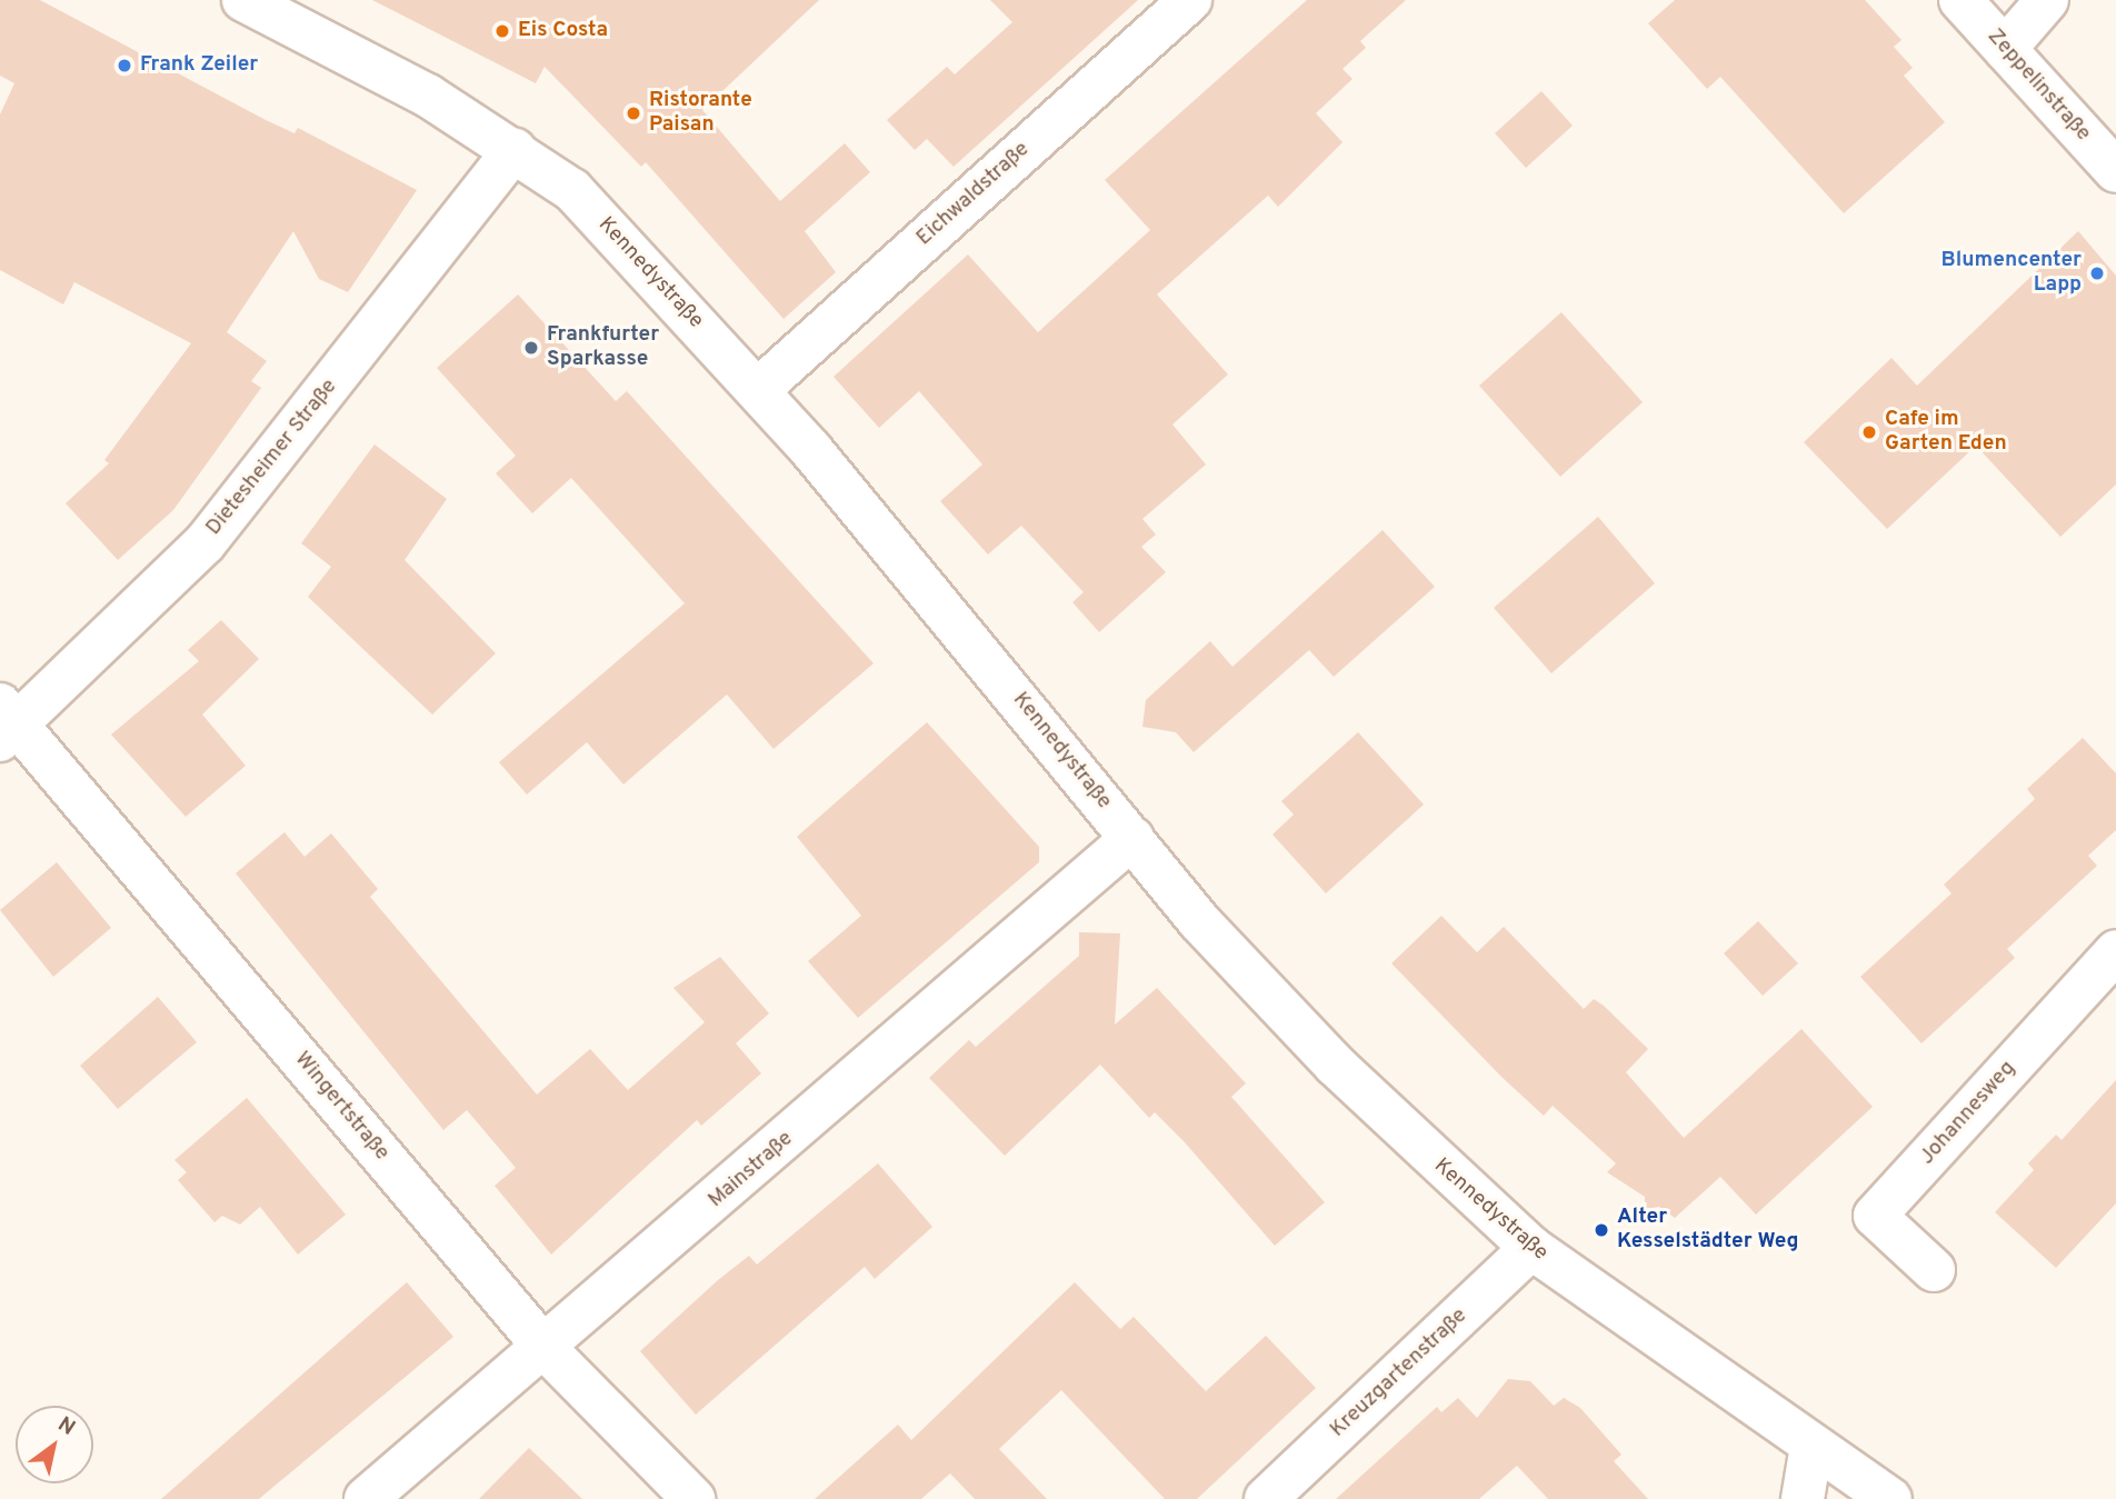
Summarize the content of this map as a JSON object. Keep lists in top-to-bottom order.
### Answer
{
  "streets": {
    "street": [
      "Zeppelinstraße",
      "Eichwaldstraße",
      "Kennedystraße",
      "Dietesheimer Straße",
      "Wingertstraße",
      "Johannesweg",
      "Mainstraße",
      "Kreuzgartenstraße"
    ]
  },
  "crossings": [
    ["Eichwaldstraße", "Kennedystraße"],
    ["Kennedystraße", "Dietesheimer Straße"],
    ["Kennedystraße", "Mainstraße"],
    ["Kennedystraße", "Kreuzgartenstraße"],
    ["Dietesheimer Straße", "Wingertstraße"],
    ["Wingertstraße", "Mainstraße"]
  ],
  "places": [
    "Eis Costa",
    "Frank Zeiler",
    "Ristorante Paisan",
    "Blumencenter Lapp",
    "Frankfurter Sparkasse",
    "Cafe im Garten Eden",
    "Alter Kesselstädter Weg"
  ],
  "north": "top right"
}
